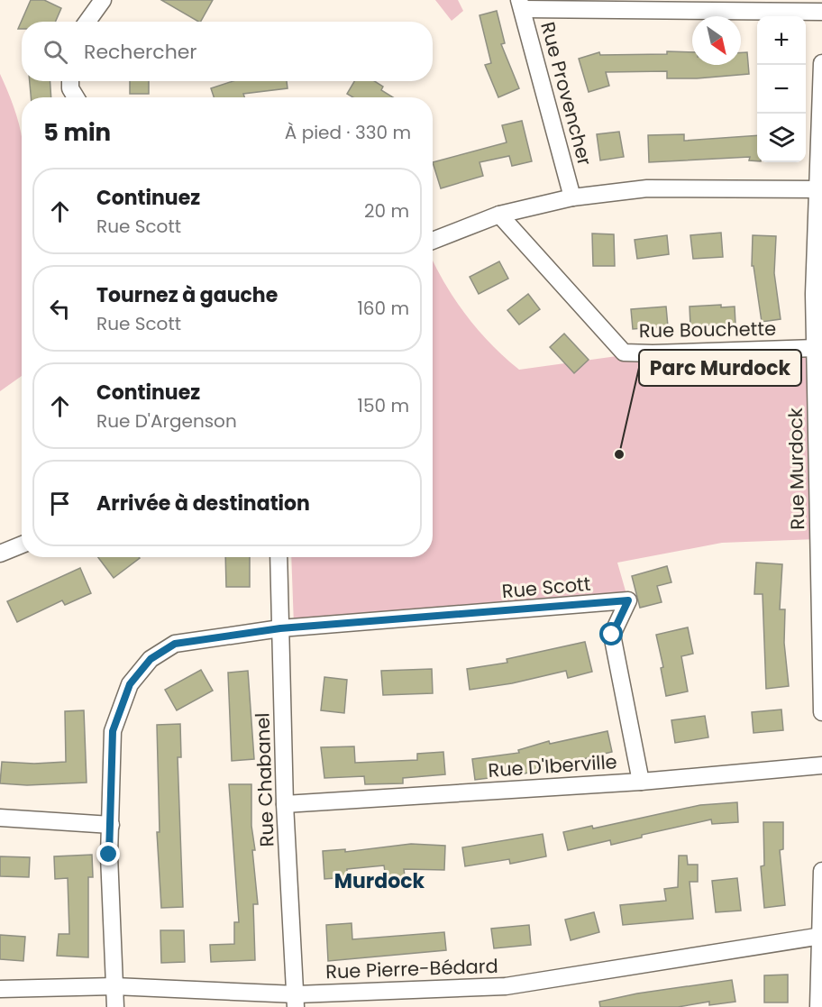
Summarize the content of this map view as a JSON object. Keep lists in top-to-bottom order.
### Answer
{
  "streets": {
    "street": [
      "Rue Provencher",
      "Rue Bouchette",
      "Rue Murdock",
      "Rue Scott",
      "Rue D'Iberville",
      "Rue Chabanel",
      "Rue Pierre-Bédard"
    ]
  },
  "crossings": [
    ["Rue Bouchette", "Rue Murdock"],
    ["Rue Scott", "Rue D'Iberville"],
    ["Rue Scott", "Rue Chabanel"],
    ["Rue D'Iberville", "Rue Chabanel"],
    ["Rue Chabanel", "Rue Pierre-Bédard"]
  ],
  "districts": ["Murdock"],
  "places": ["Parc Murdock"],
  "north": "bottom right",
  "page": {
    "map_buttons": ["+", "−"],
    "search": "Rechercher",
    "heading": ["5 min", "À pied · 330 m"],
    "list": [
      ["Continuez", "Rue Scott", "20 m"],
      ["Tournez à gauche", "Rue Scott", "160 m"],
      ["Continuez", "Rue D'Argenson", "150 m"],
      "Arrivée à destination"
    ]
  }
}
